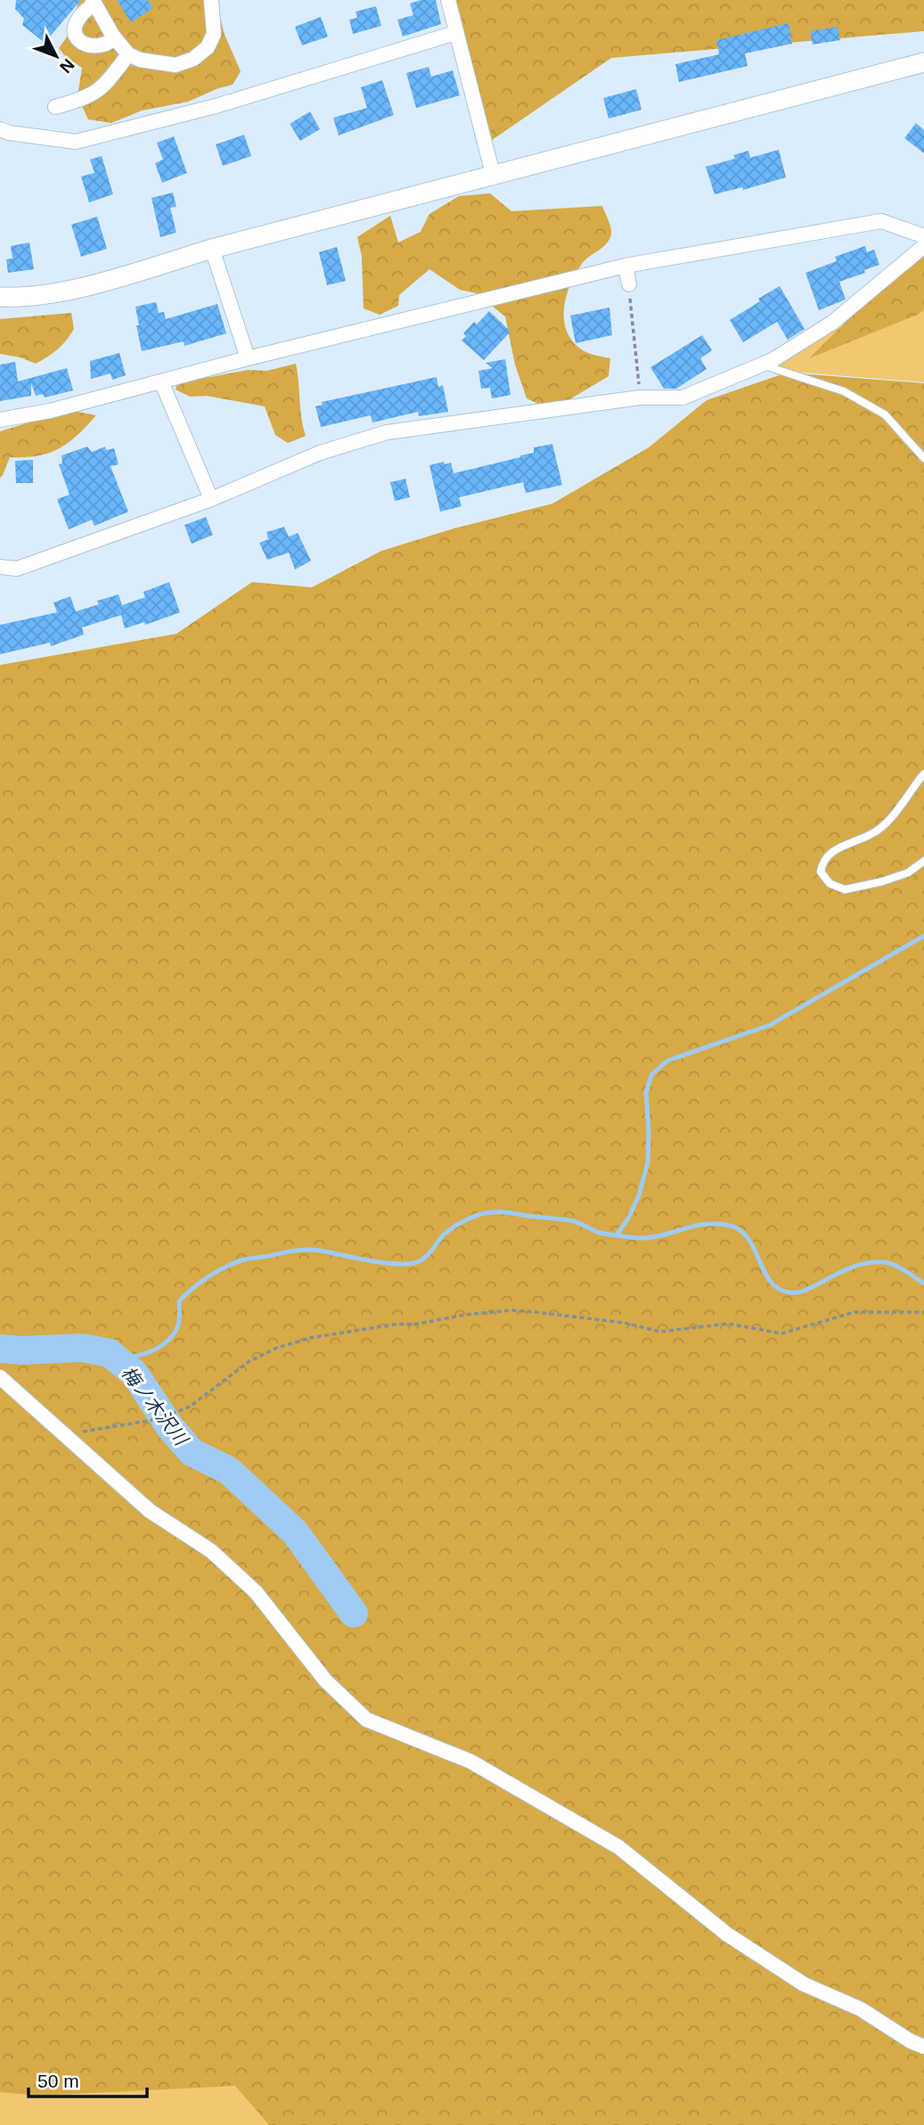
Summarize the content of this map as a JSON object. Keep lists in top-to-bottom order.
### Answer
{
  "water": ["梅ノ木沢川"],
  "scale_bar": "50 m",
  "north": "bottom right"
}
